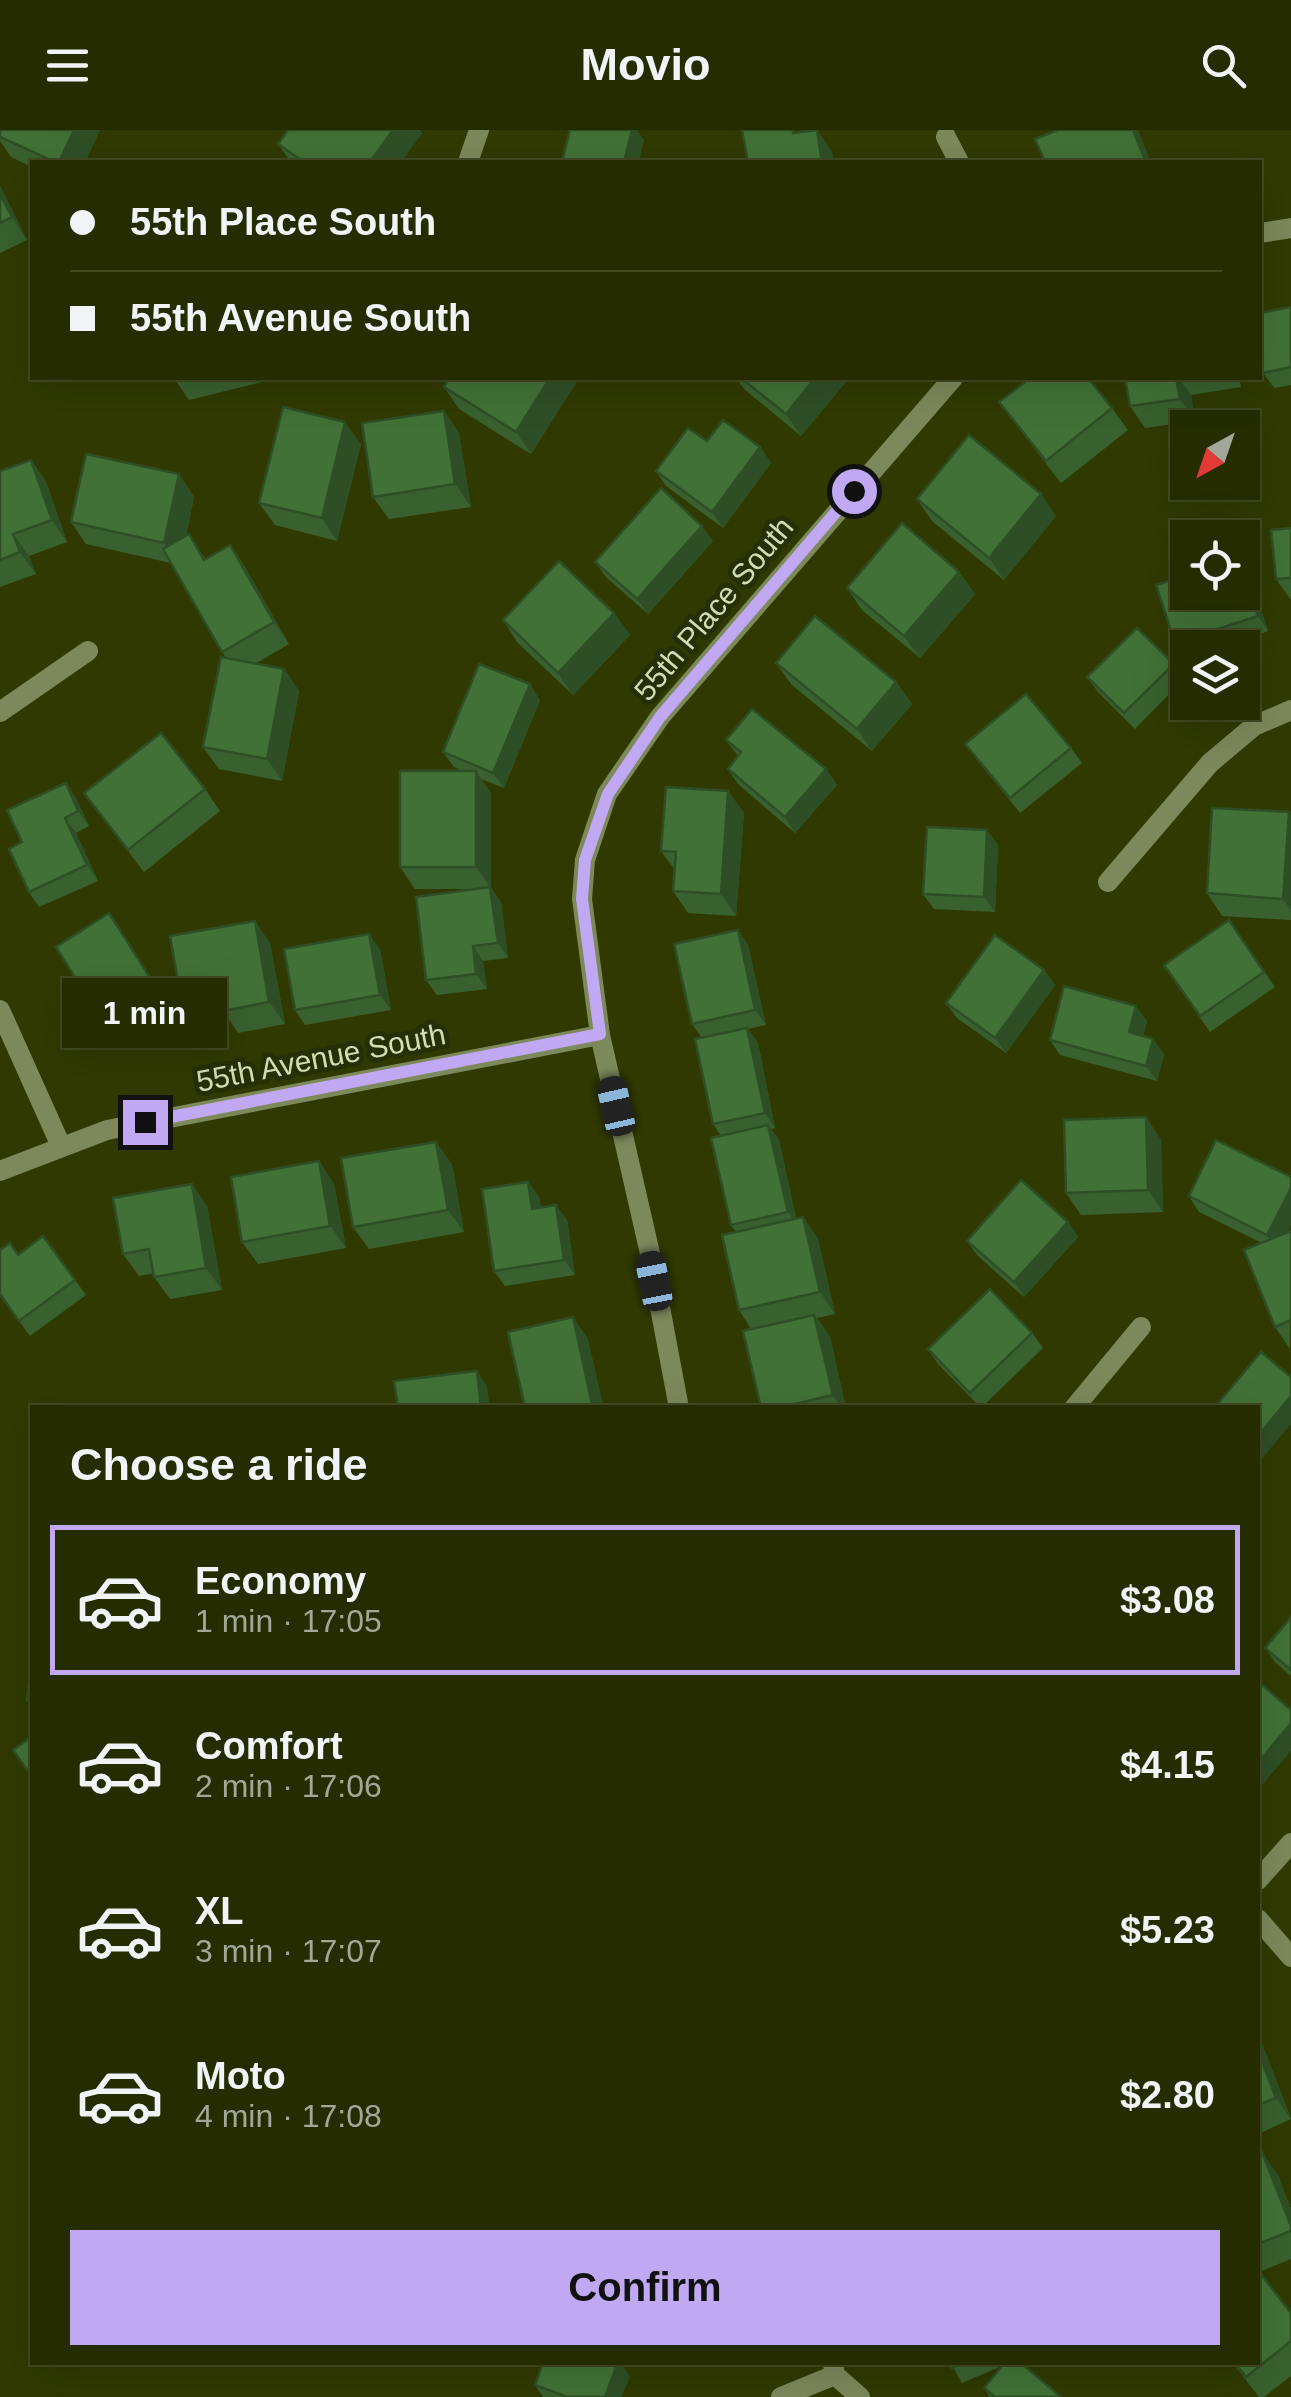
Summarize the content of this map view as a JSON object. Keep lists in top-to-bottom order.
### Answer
{
  "streets": {
    "street": ["55th Place South", "55th Avenue South"]
  },
  "crossings": [
    ["55th Place South", "55th Avenue South"]
  ],
  "north": "bottom left",
  "page": {
    "header": "Movio",
    "banner": ["55th Place South", "55th Avenue South"],
    "bubble": "1 min",
    "heading": "Choose a ride",
    "list": [
      {
        "name": "Economy",
        "note": "1 min · 17:05",
        "value": "$3.08"
      },
      {
        "name": "Comfort",
        "note": "2 min · 17:06",
        "value": "$4.15"
      },
      {
        "name": "XL",
        "note": "3 min · 17:07",
        "value": "$5.23"
      },
      {
        "name": "Moto",
        "note": "4 min · 17:08",
        "value": "$2.80"
      }
    ],
    "buttons": "Confirm"
  }
}
